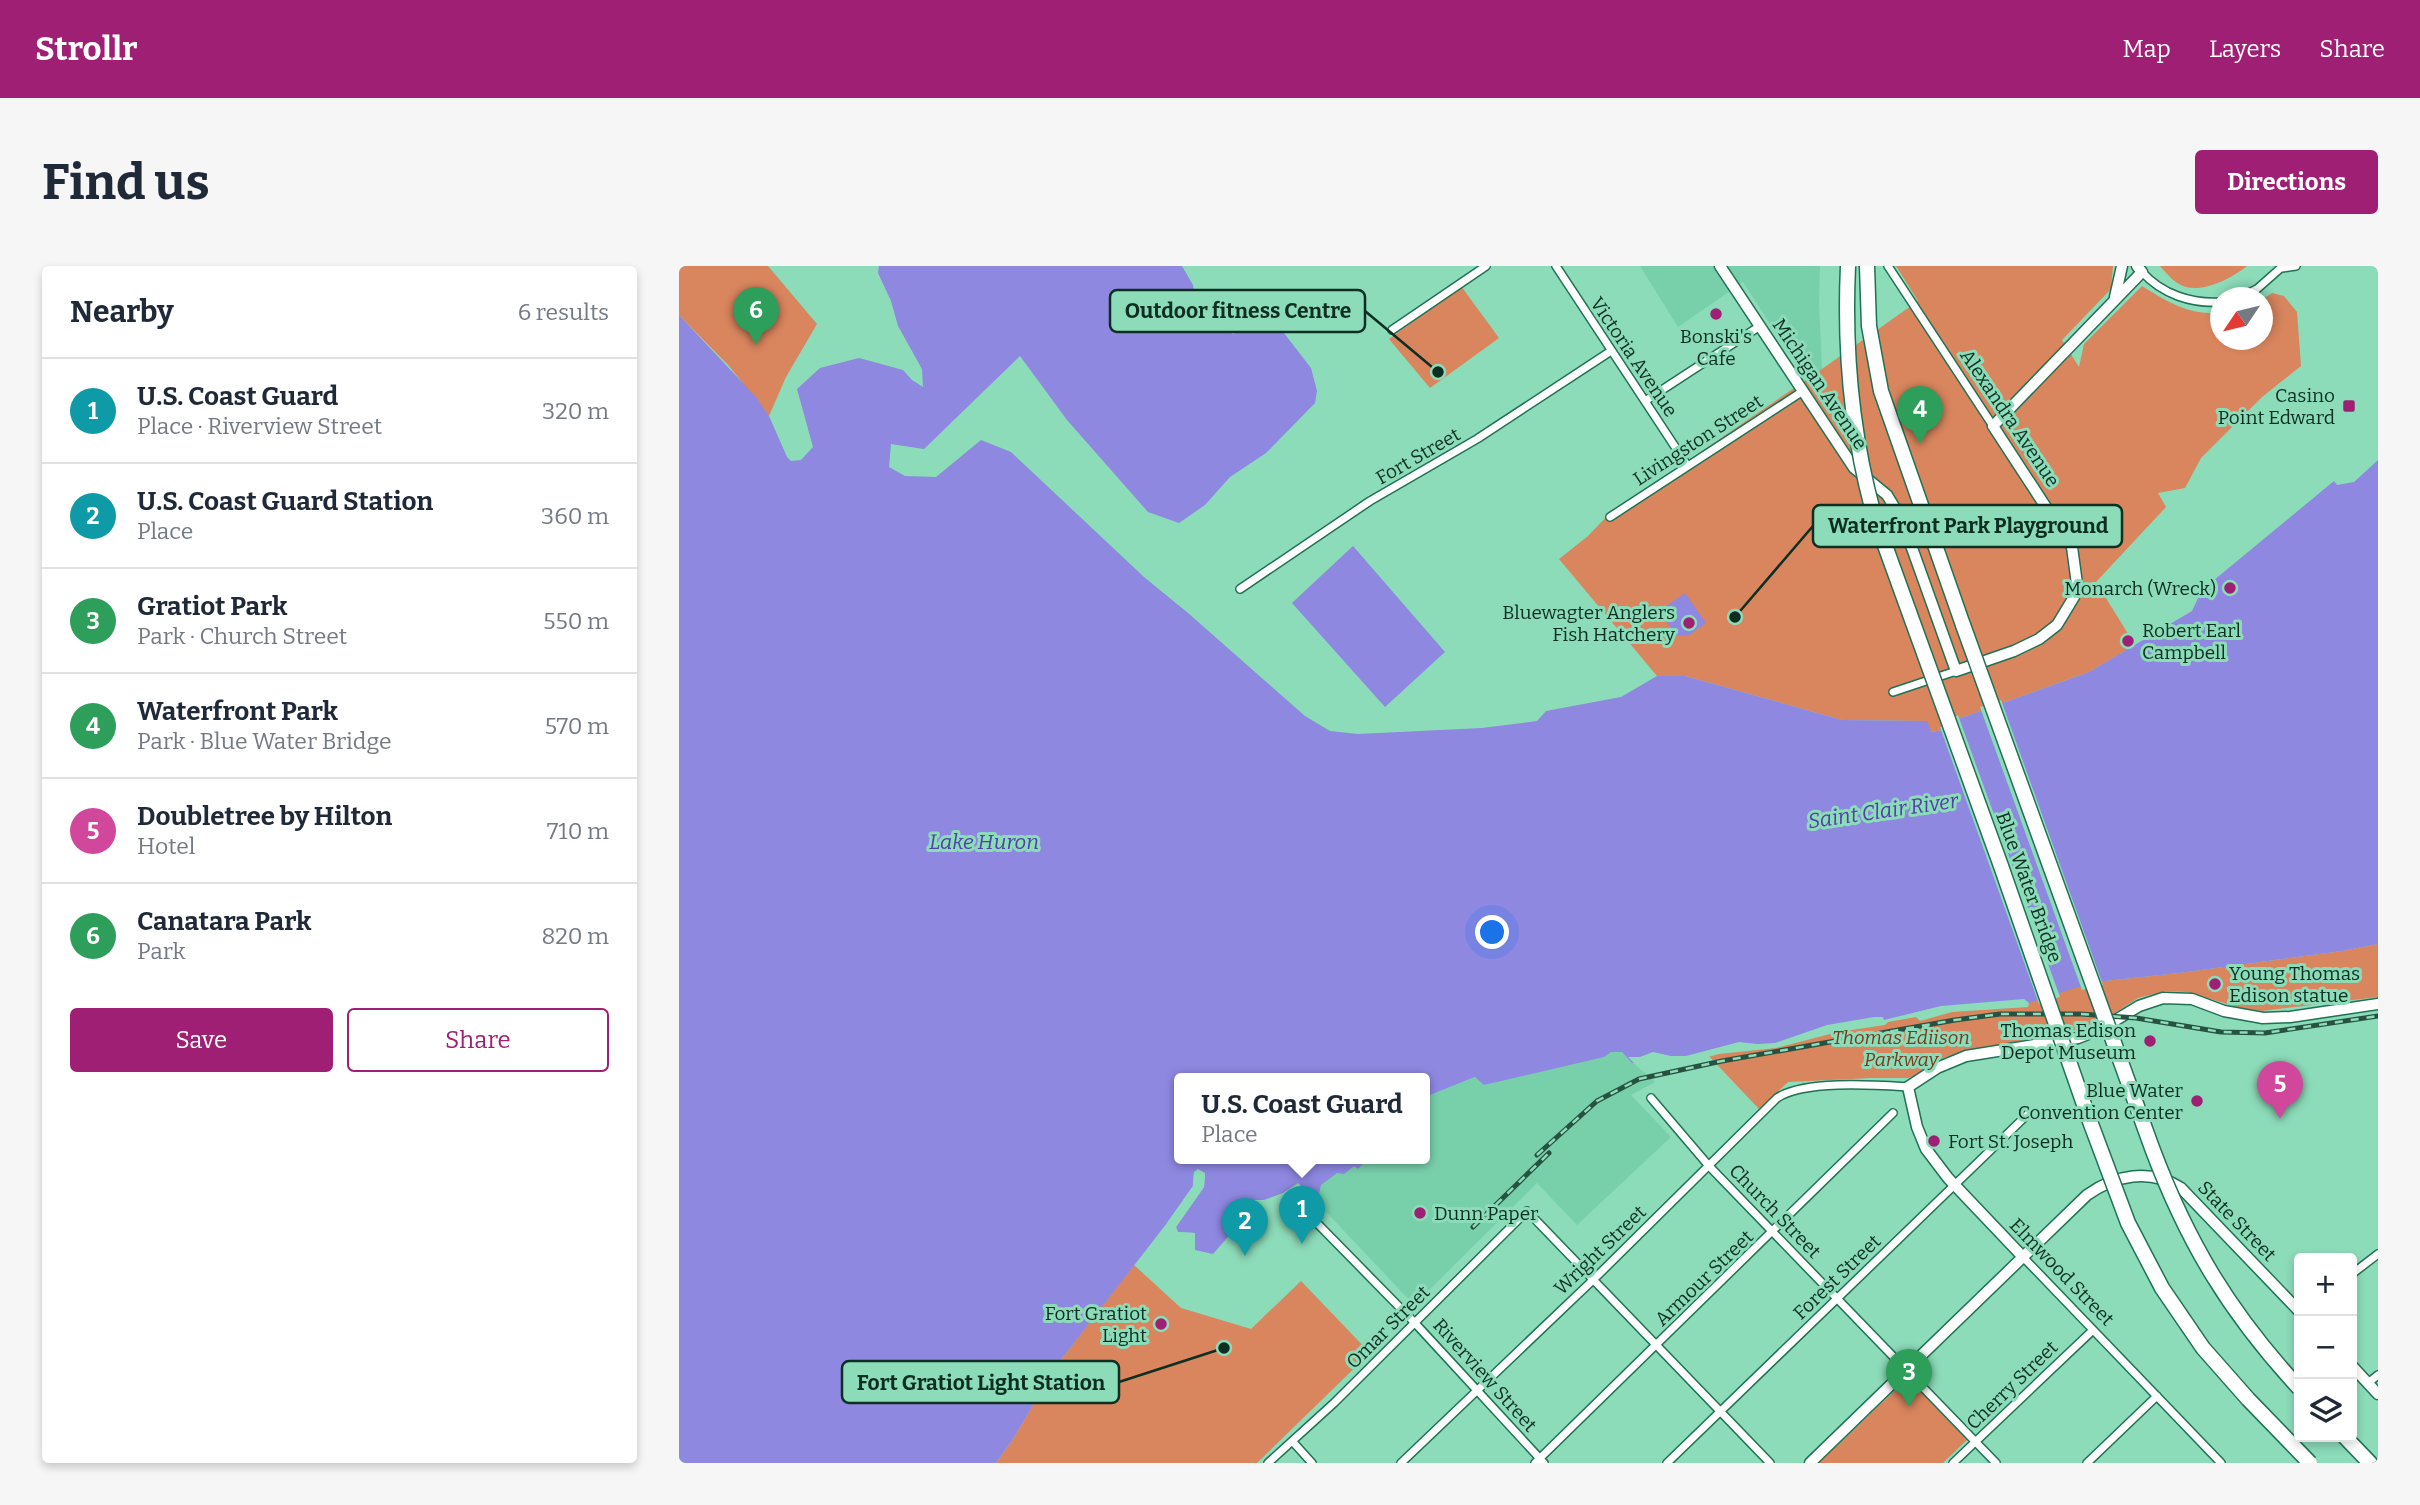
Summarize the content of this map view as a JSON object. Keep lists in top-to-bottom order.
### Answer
{
  "streets": {
    "highway": ["Blue Water Bridge"],
    "street": [
      "Victoria Avenue",
      "Michigan Avenue",
      "Alexandra Avenue",
      "Livingston Street",
      "Fort Street",
      "Church Street",
      "State Street",
      "Wright Street",
      "Elmwood Street",
      "Forest Street",
      "Armour Street",
      "Omar Street",
      "Riverview Street",
      "Cherry Street"
    ]
  },
  "crossings": [
    ["Victoria Avenue", "Livingston Street"],
    ["Victoria Avenue", "Fort Street"],
    ["Michigan Avenue", "Alexandra Avenue"],
    ["Michigan Avenue", "Livingston Street"],
    ["Church Street", "Wright Street"],
    ["Church Street", "Forest Street"],
    ["Church Street", "Armour Street"],
    ["Church Street", "Cherry Street"],
    ["State Street", "Elmwood Street"],
    ["Wright Street", "Elmwood Street"],
    ["Wright Street", "Omar Street"],
    ["Wright Street", "Riverview Street"],
    ["Elmwood Street", "Forest Street"],
    ["Elmwood Street", "Cherry Street"],
    ["Armour Street", "Riverview Street"],
    ["Omar Street", "Riverview Street"]
  ],
  "water": ["Saint Clair River", "Lake Huron"],
  "parks": ["Thomas Ediison Parkway"],
  "places": {
    "other": [
      "Bonski's Cafe",
      "Outdoor fitness Centre",
      "Monarch (Wreck)",
      "Waterfront Park Playground",
      "Bluewagter Anglers Fish Hatchery",
      "Robert Earl Campbell",
      "Young Thomas Edison statue",
      "Thomas Edison Depot Museum",
      "Blue Water Convention Center",
      "Fort St. Joseph",
      "Dunn Paper",
      "Fort Gratiot Light",
      "Fort Gratiot Light Station"
    ],
    "transit": ["Casino Point Edward"]
  },
  "north": "bottom left",
  "page": {
    "header": "Strollr",
    "nav": ["Map", "Layers", "Share"],
    "buttons": [
      "Directions",
      ["Save", "Share"]
    ],
    "title": "Find us",
    "heading": ["Nearby", "6 results"],
    "pins": [
      "6",
      "4",
      "5",
      "1",
      "2",
      "3"
    ],
    "list": [
      {
        "mark": "1",
        "name": "U.S. Coast Guard",
        "note": "Place · Riverview Street",
        "value": "320 m"
      },
      {
        "mark": "2",
        "name": "U.S. Coast Guard Station",
        "note": "Place",
        "value": "360 m"
      },
      {
        "mark": "3",
        "name": "Gratiot Park",
        "note": "Park · Church Street",
        "value": "550 m"
      },
      {
        "mark": "4",
        "name": "Waterfront Park",
        "note": "Park · Blue Water Bridge",
        "value": "570 m"
      },
      {
        "mark": "5",
        "name": "Doubletree by Hilton",
        "note": "Hotel",
        "value": "710 m"
      },
      {
        "mark": "6",
        "name": "Canatara Park",
        "note": "Park",
        "value": "820 m"
      }
    ],
    "popup": ["U.S. Coast Guard", "Place"],
    "map_buttons": ["+", "−"]
  }
}
